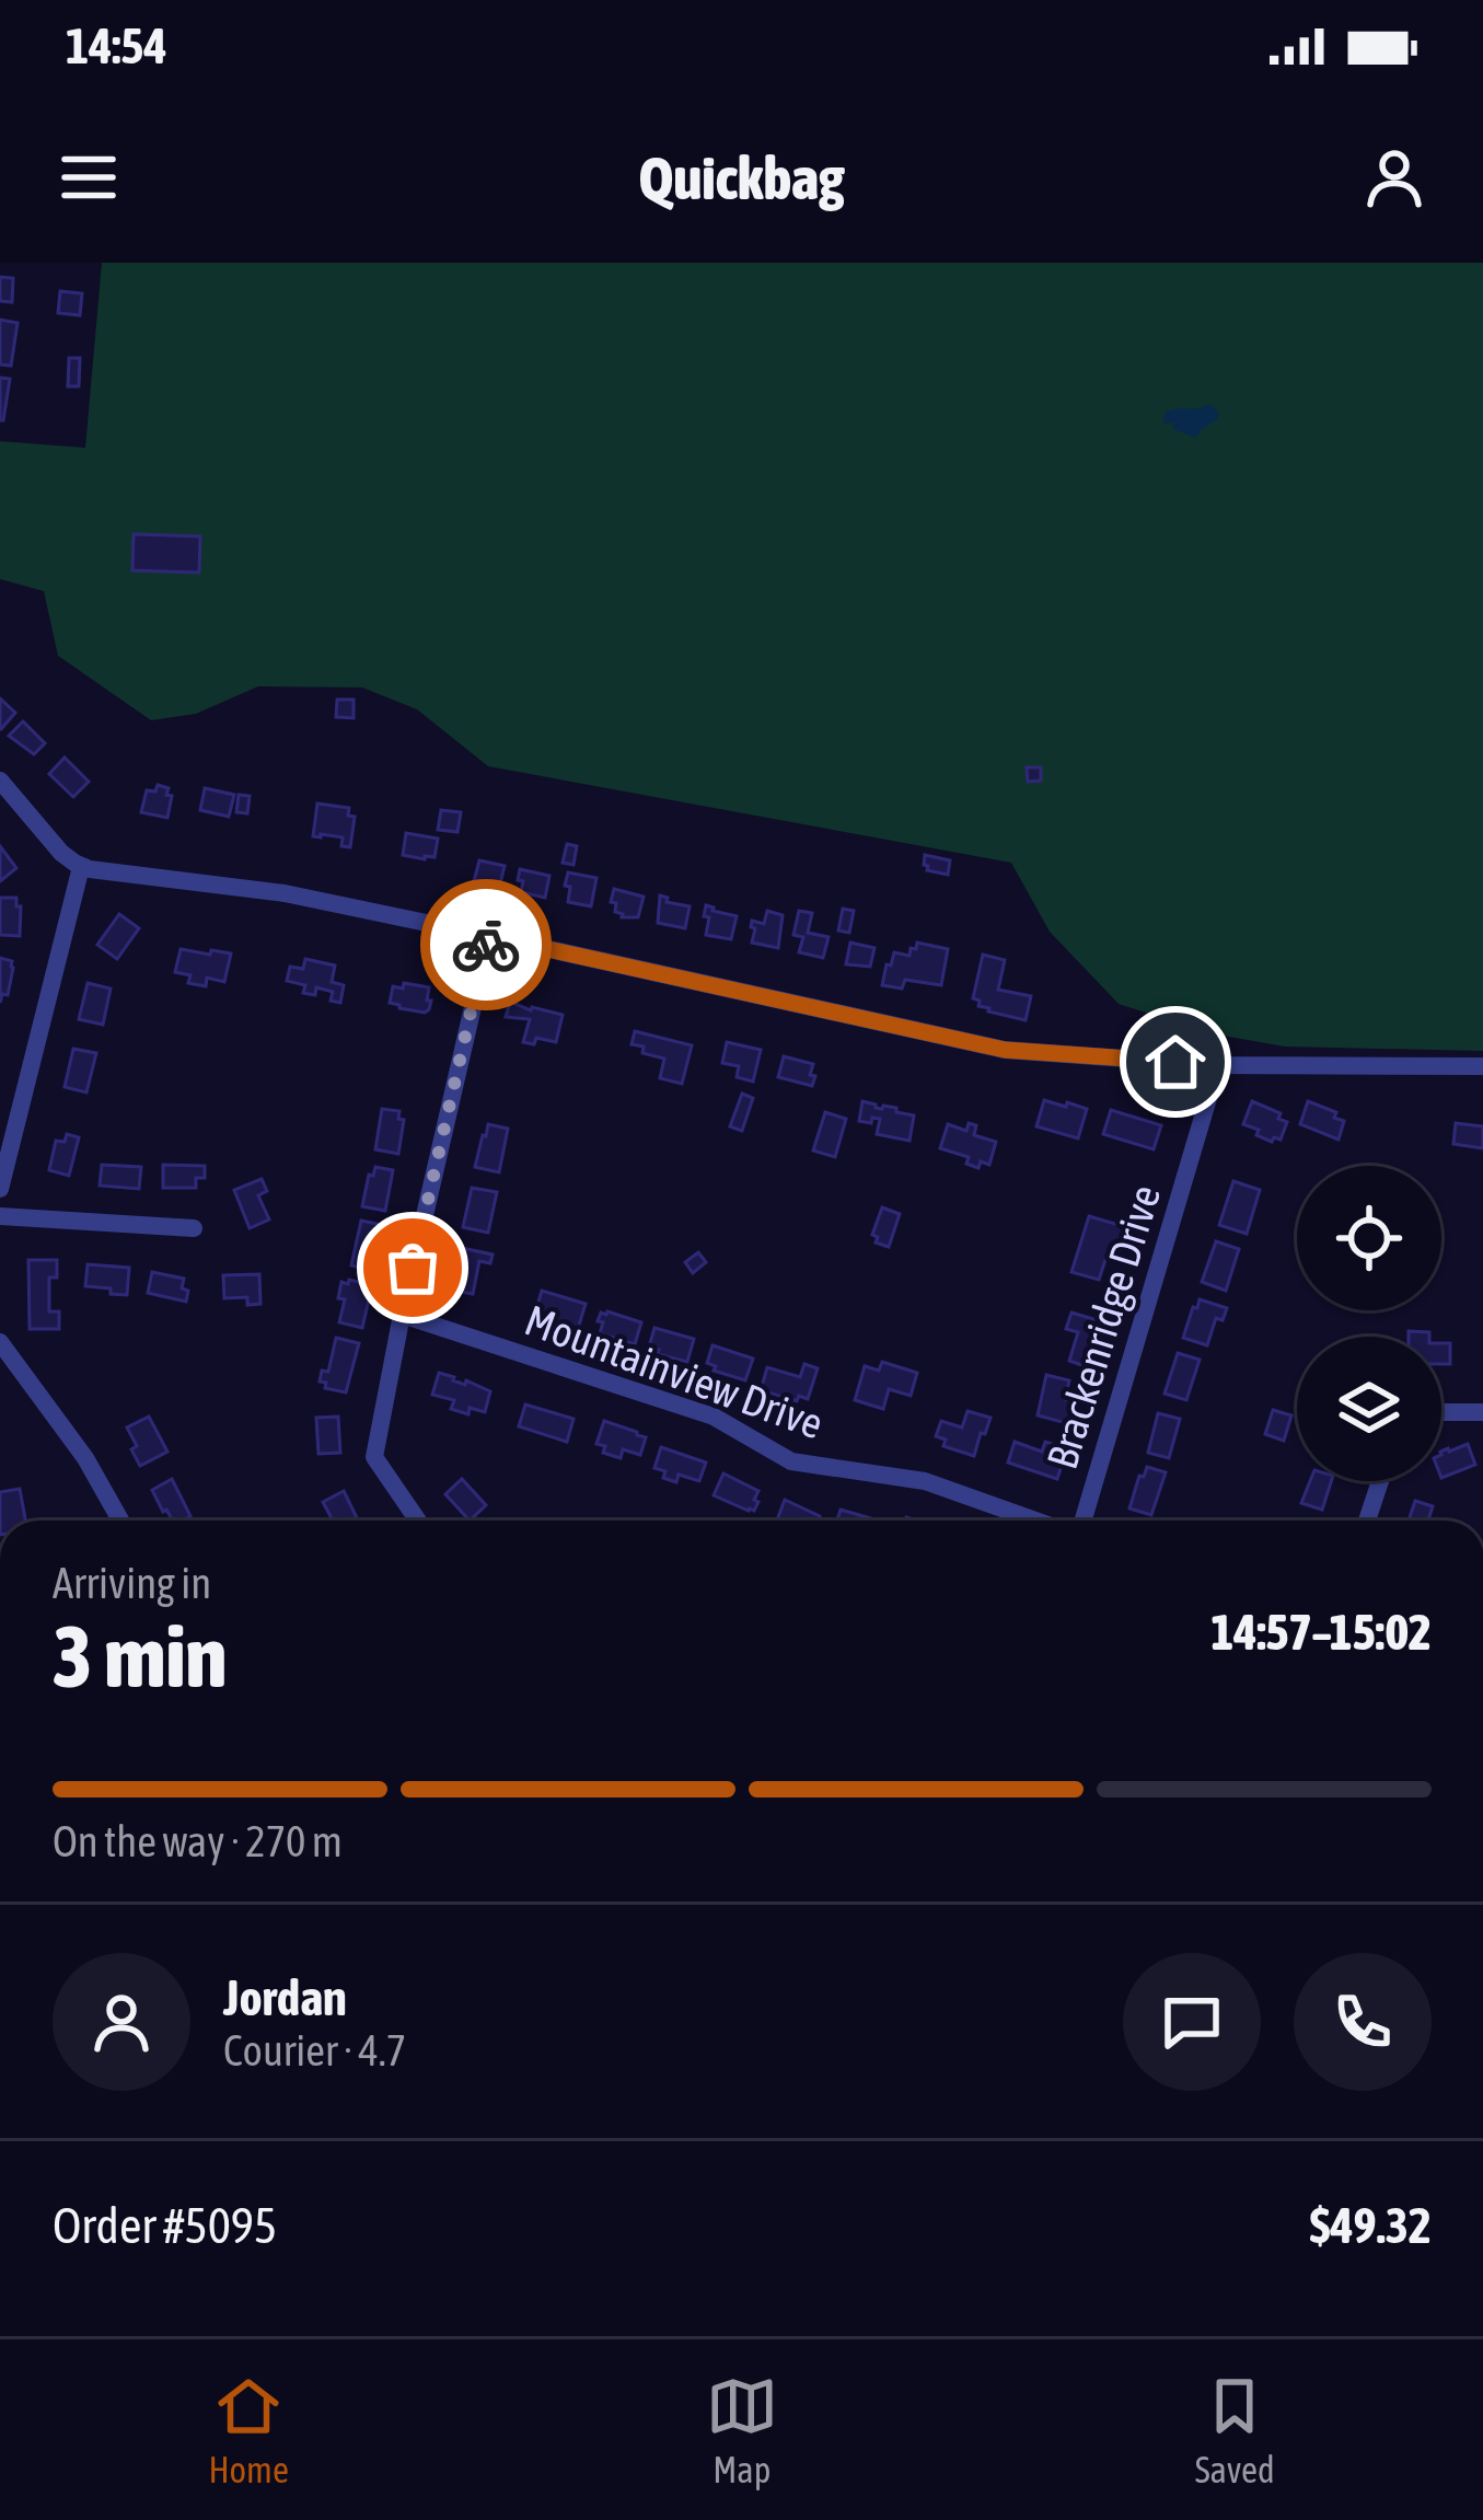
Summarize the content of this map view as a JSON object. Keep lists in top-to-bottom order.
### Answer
{
  "streets": {
    "street": ["Brackenridge Drive", "Mountainview Drive"]
  },
  "page": {
    "status": "14:54",
    "header": "Quickbag",
    "heading": ["3 min", "Arriving in", "14:57–15:02"],
    "panel": [
      "Jordan",
      "Courier · 4.7",
      "Order #5095",
      "$49.32"
    ],
    "bar": "On the way · 270 m",
    "tabs": ["Home", "Map", "Saved"]
  }
}
